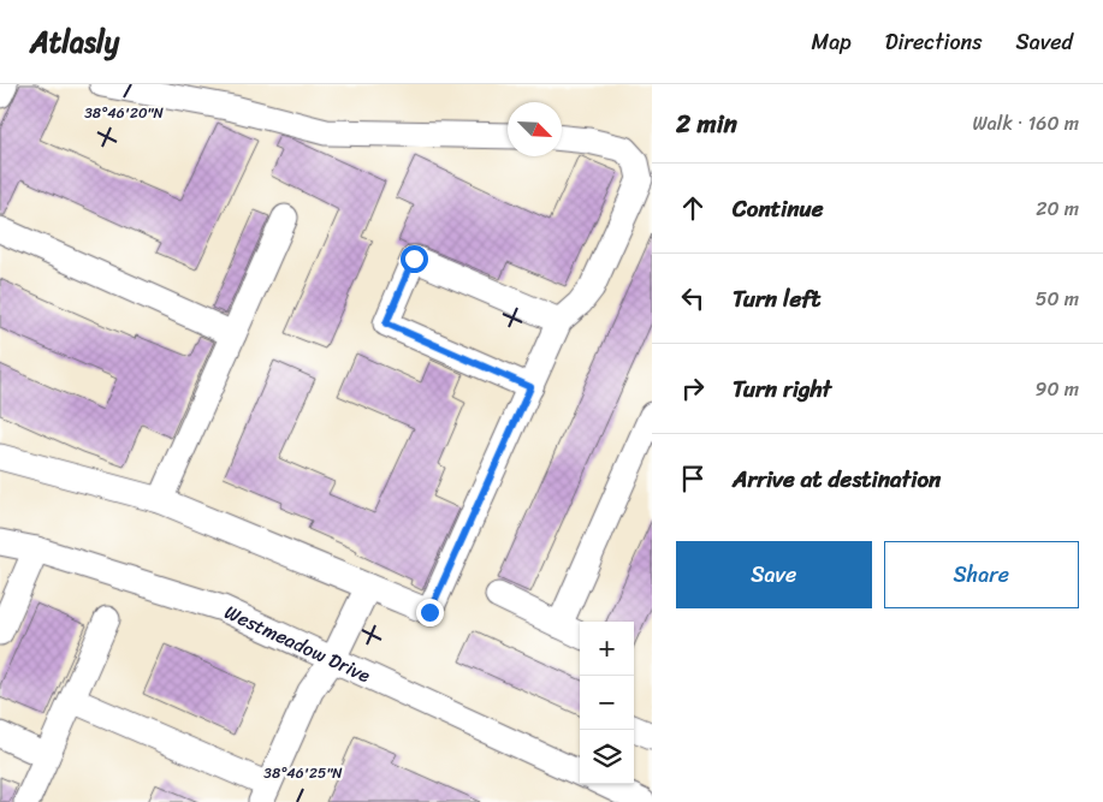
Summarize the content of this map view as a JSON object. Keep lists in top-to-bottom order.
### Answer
{
  "streets": {
    "street": ["Westmeadow Drive"]
  },
  "north": "bottom right",
  "page": {
    "header": "Atlasly",
    "nav": ["Map", "Directions", "Saved"],
    "heading": ["2 min", "Walk · 160 m"],
    "list": [
      ["Continue", "20 m"],
      ["Turn left", "50 m"],
      ["Turn right", "90 m"],
      "Arrive at destination"
    ],
    "buttons": ["Save", "Share"],
    "map_buttons": ["+", "−"]
  },
  "coordinates": ["38°46'20\"N", "38°46'25\"N"]
}
